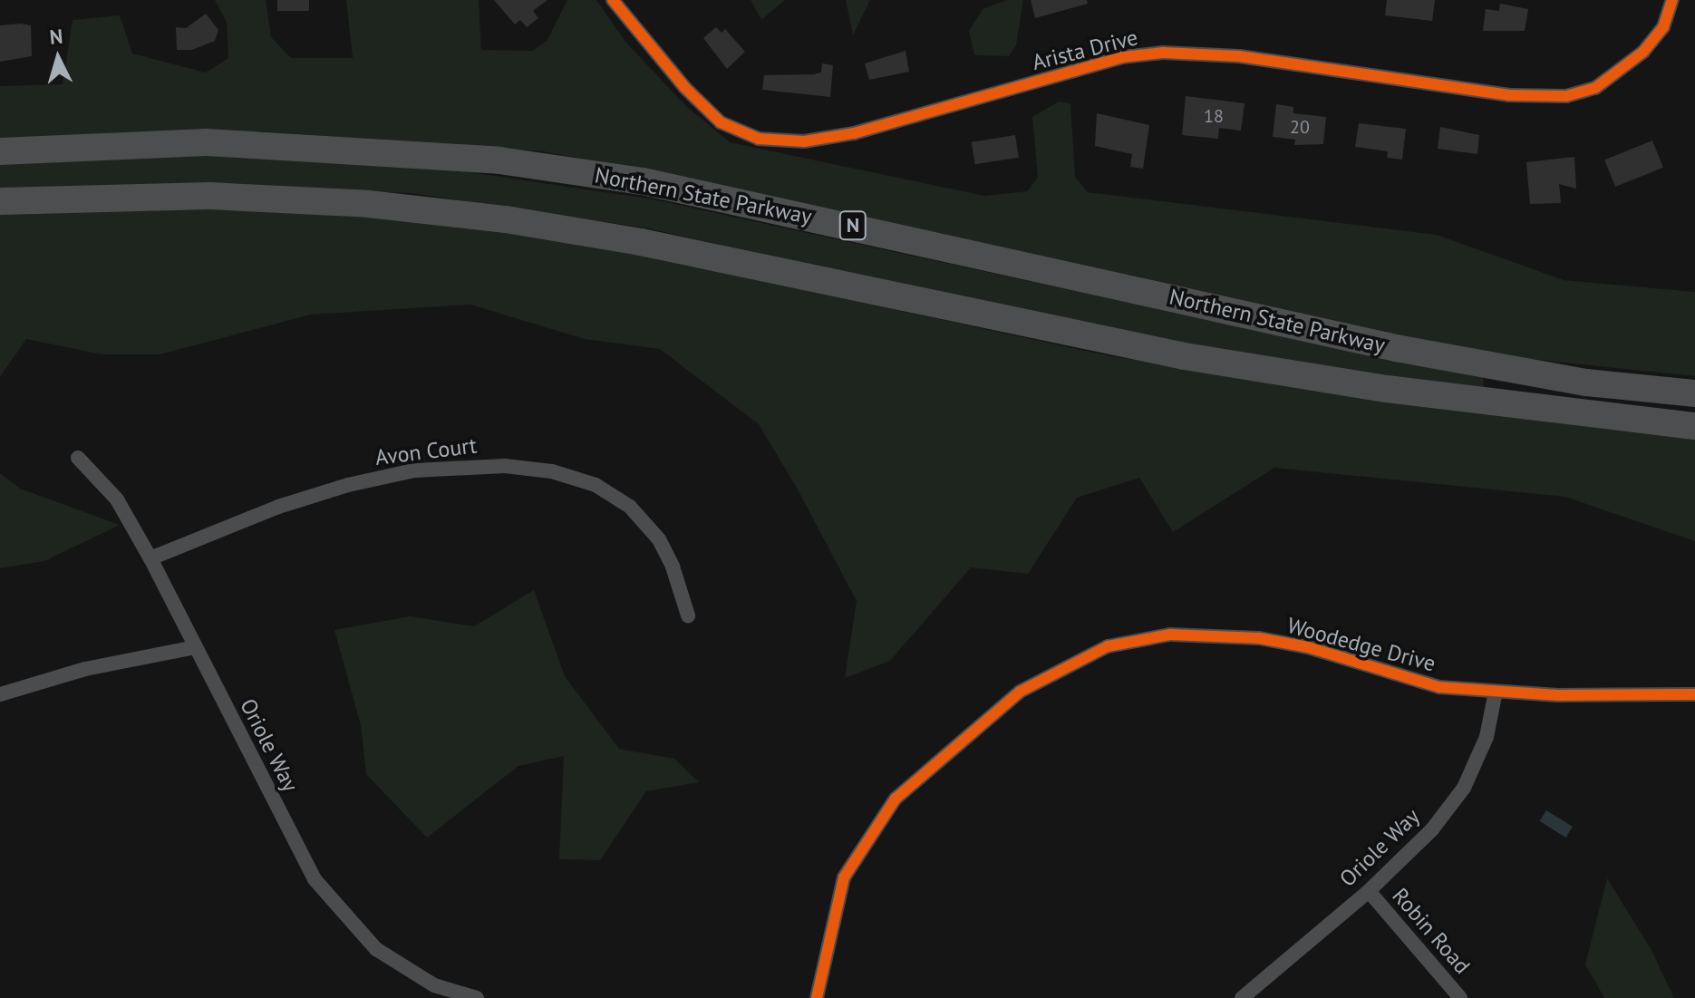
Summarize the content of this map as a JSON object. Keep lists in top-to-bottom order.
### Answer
{
  "streets": {
    "highway": ["Northern State Parkway", "N"],
    "street": [
      "Arista Drive",
      "Avon Court",
      "Woodedge Drive",
      "Oriole Way",
      "Robin Road"
    ]
  },
  "crossings": [
    ["Avon Court", "Oriole Way"],
    ["Woodedge Drive", "Oriole Way"],
    ["Oriole Way", "Robin Road"]
  ],
  "house_numbers": ["18", "20"],
  "north": "top"
}
